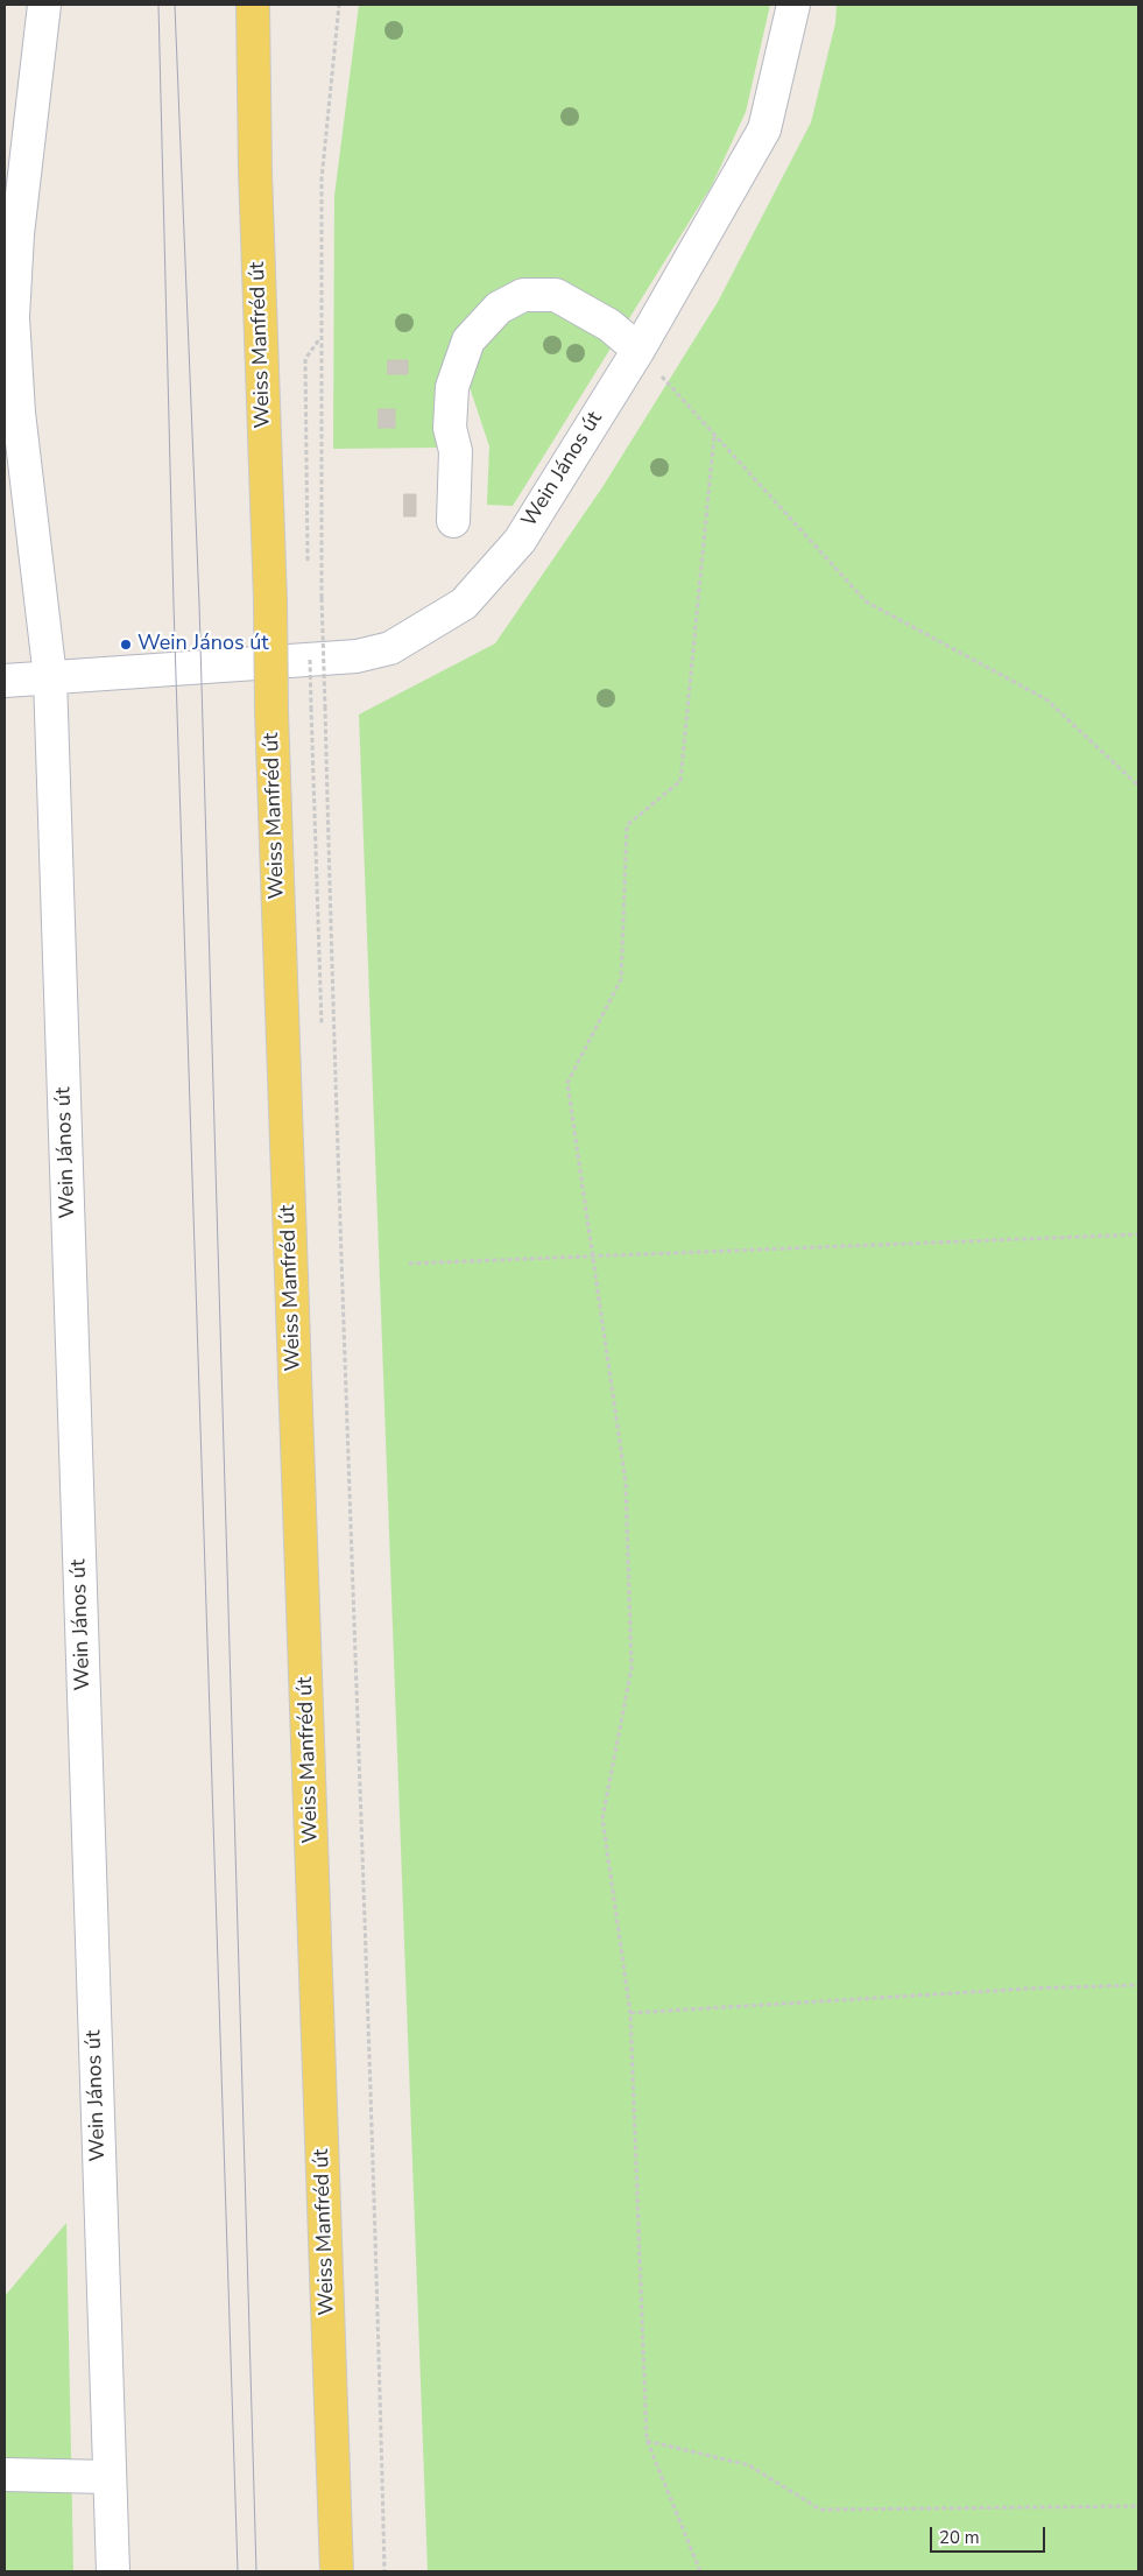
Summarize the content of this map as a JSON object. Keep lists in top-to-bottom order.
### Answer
{
  "streets": {
    "main road": ["Weiss Manfréd út"],
    "street": ["Wein János út"]
  },
  "places": ["Wein János út"],
  "scale_bar": "20 m"
}
